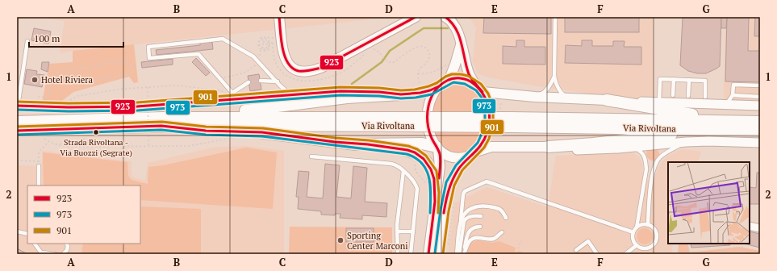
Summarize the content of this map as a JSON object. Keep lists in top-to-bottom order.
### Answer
{
  "streets": {
    "highway": ["Via Rivoltana"]
  },
  "places": ["Hotel Riviera", "Strada Rivoltana - Via Buozzi (Segrate)", "Sporting Center Marconi"],
  "lines": ["transit line 923", "transit line 901", "transit line 973"],
  "legend": ["923", "973", "901"],
  "scale_bar": "100 m",
  "grid": {
    "columns": [
      "A",
      "B",
      "C",
      "D",
      "E",
      "F",
      "G"
    ],
    "rows": ["1", "2"]
  }
}
